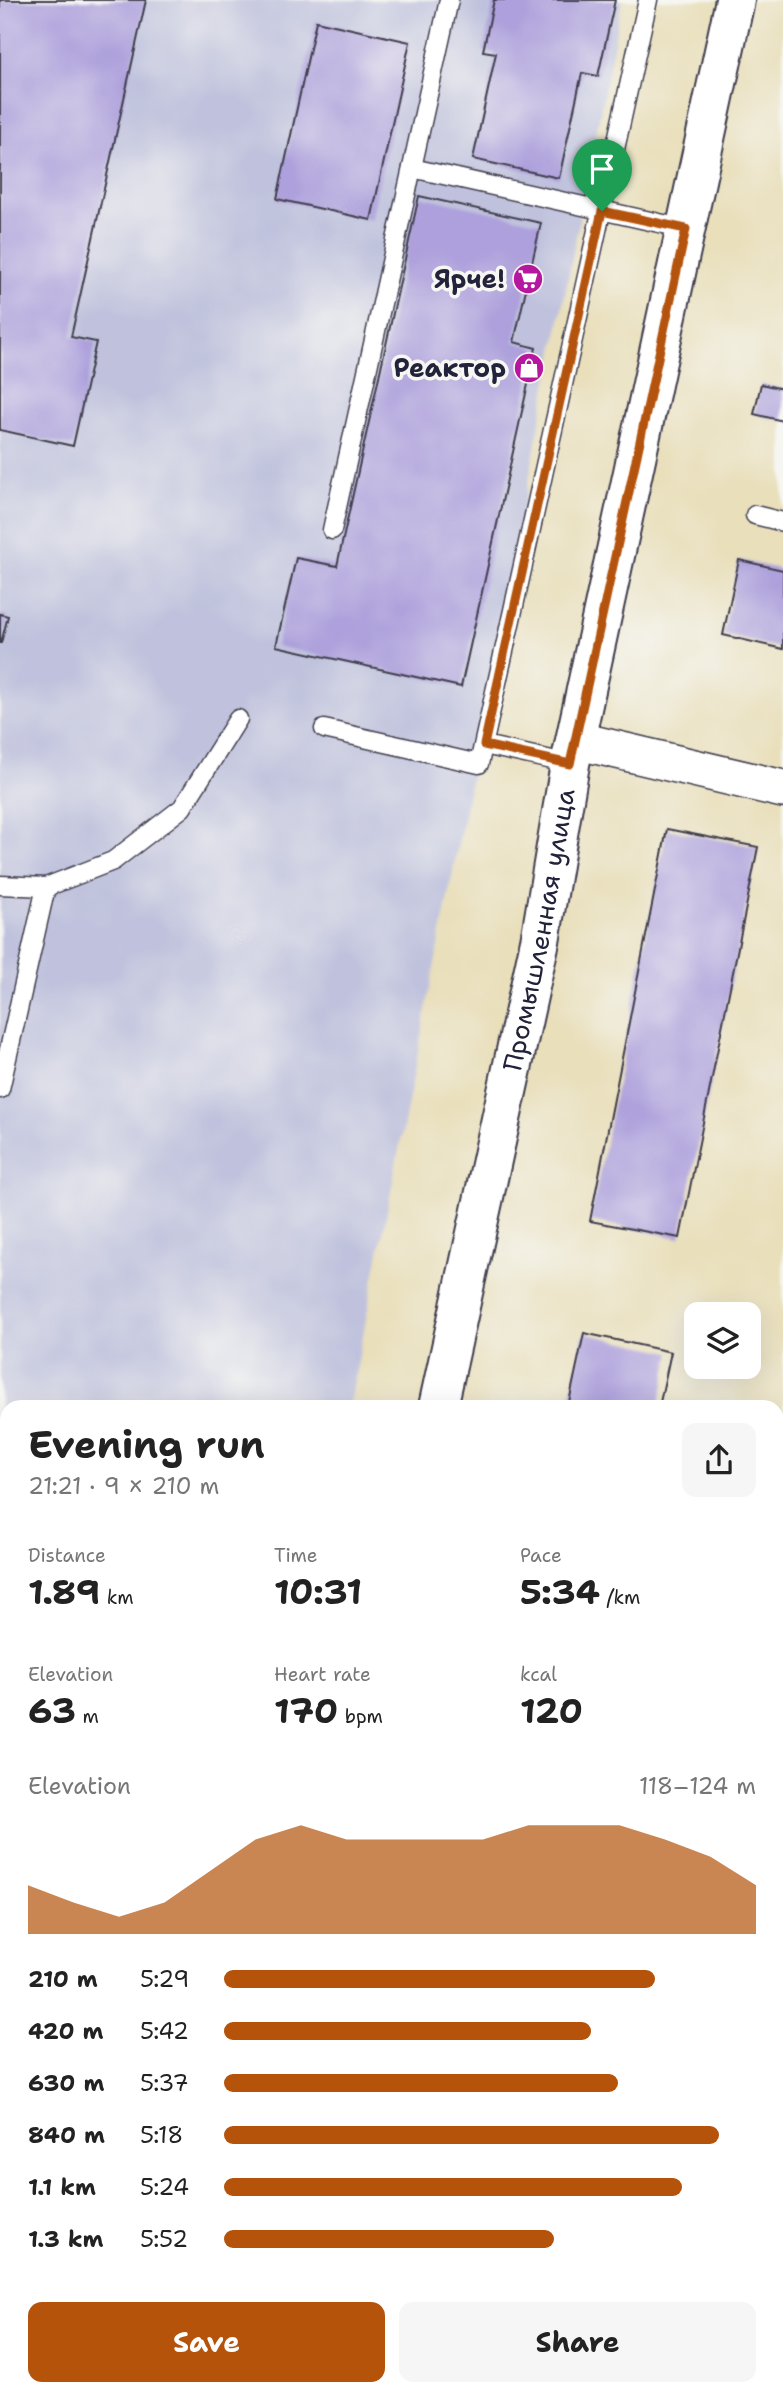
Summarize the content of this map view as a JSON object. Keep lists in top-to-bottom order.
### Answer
{
  "streets": {
    "main road": ["Промышленная улица"]
  },
  "places": {
    "supermarket": ["Ярче!"],
    "shop": ["Реактор"]
  },
  "page": {
    "heading": ["Evening run", "21:21 · 9 × 210 m"],
    "stats": [
      ["Distance", "1.89 km"],
      ["Time", "10:31"],
      ["Pace", "5:34 /km"],
      ["Elevation", "63 m"],
      ["Heart rate", "170 bpm"],
      ["kcal", "120"]
    ],
    "chart": ["Elevation", "118–124 m"],
    "list": [
      {
        "name": "210 m",
        "note": "5:29"
      },
      {
        "name": "420 m",
        "note": "5:42"
      },
      {
        "name": "630 m",
        "note": "5:37"
      },
      {
        "name": "840 m",
        "note": "5:18"
      },
      {
        "name": "1.1 km",
        "note": "5:24"
      },
      {
        "name": "1.3 km",
        "note": "5:52"
      }
    ],
    "buttons": ["Save", "Share"]
  }
}
